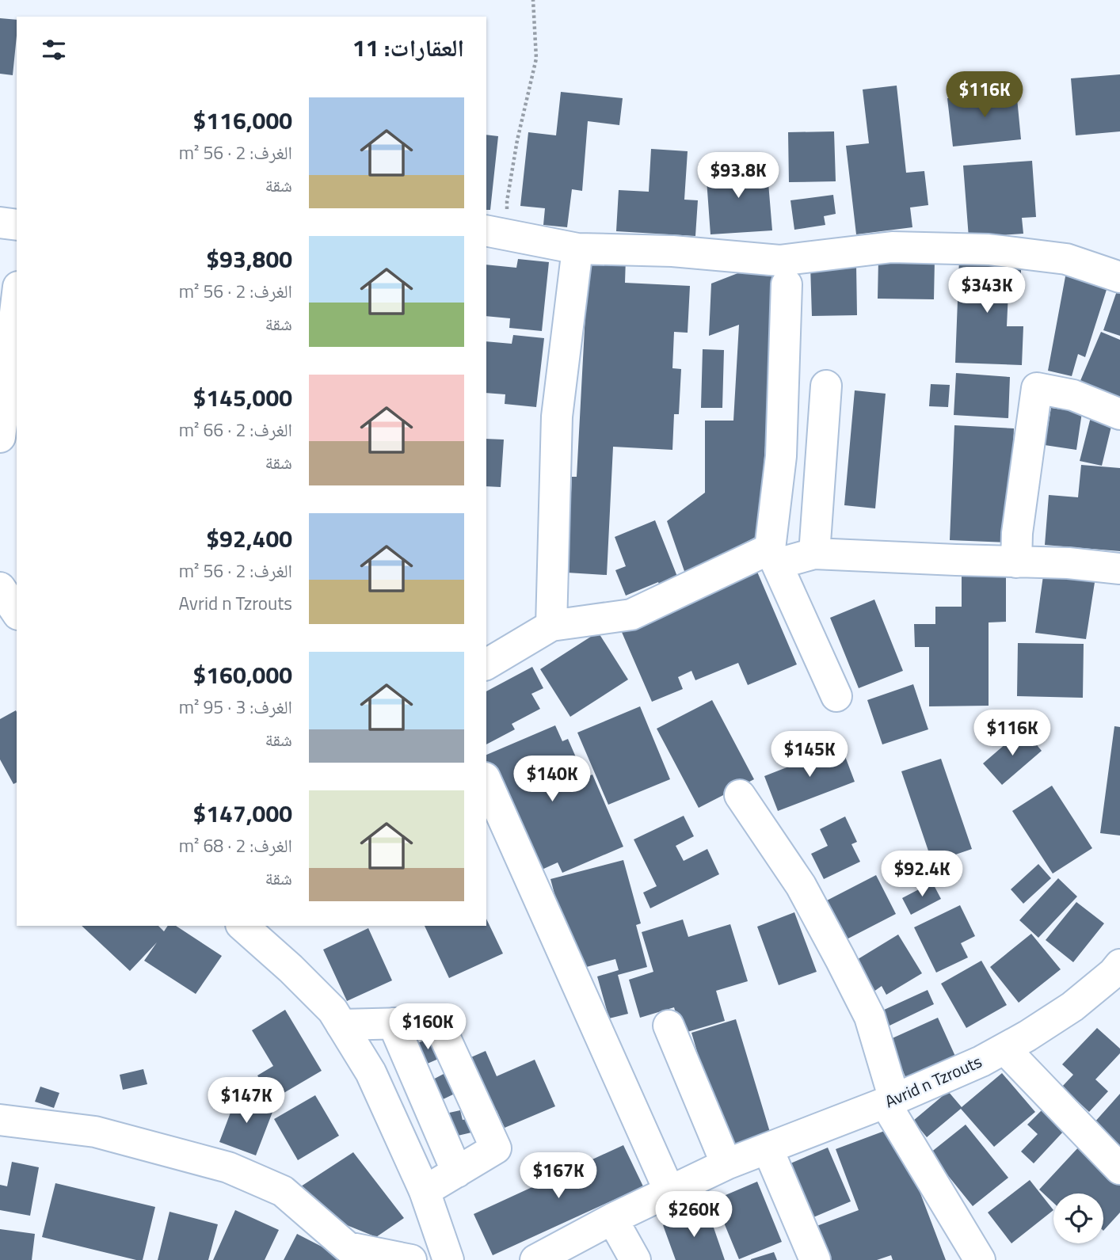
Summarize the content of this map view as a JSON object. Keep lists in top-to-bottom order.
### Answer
{
  "streets": {
    "street": ["Avrid n Tzrouts"]
  },
  "page": {
    "heading": "العقارات: 11",
    "price": [
      "$116K",
      "$93.8K",
      "$343K",
      "$116K",
      "$145K",
      "$140K",
      "$92.4K",
      "$160K",
      "$147K",
      "$167K",
      "$260K"
    ],
    "list": [
      {
        "name": "$116,000",
        "note": "الغرف: 2 · 56 m² · شقة"
      },
      {
        "name": "$93,800",
        "note": "الغرف: 2 · 56 m² · شقة"
      },
      {
        "name": "$145,000",
        "note": "الغرف: 2 · 66 m² · شقة"
      },
      {
        "name": "$92,400",
        "note": "الغرف: 2 · 56 m² · Avrid n Tzrouts"
      },
      {
        "name": "$160,000",
        "note": "الغرف: 3 · 95 m² · شقة"
      },
      {
        "name": "$147,000",
        "note": "الغرف: 2 · 68 m² · شقة"
      }
    ]
  }
}
